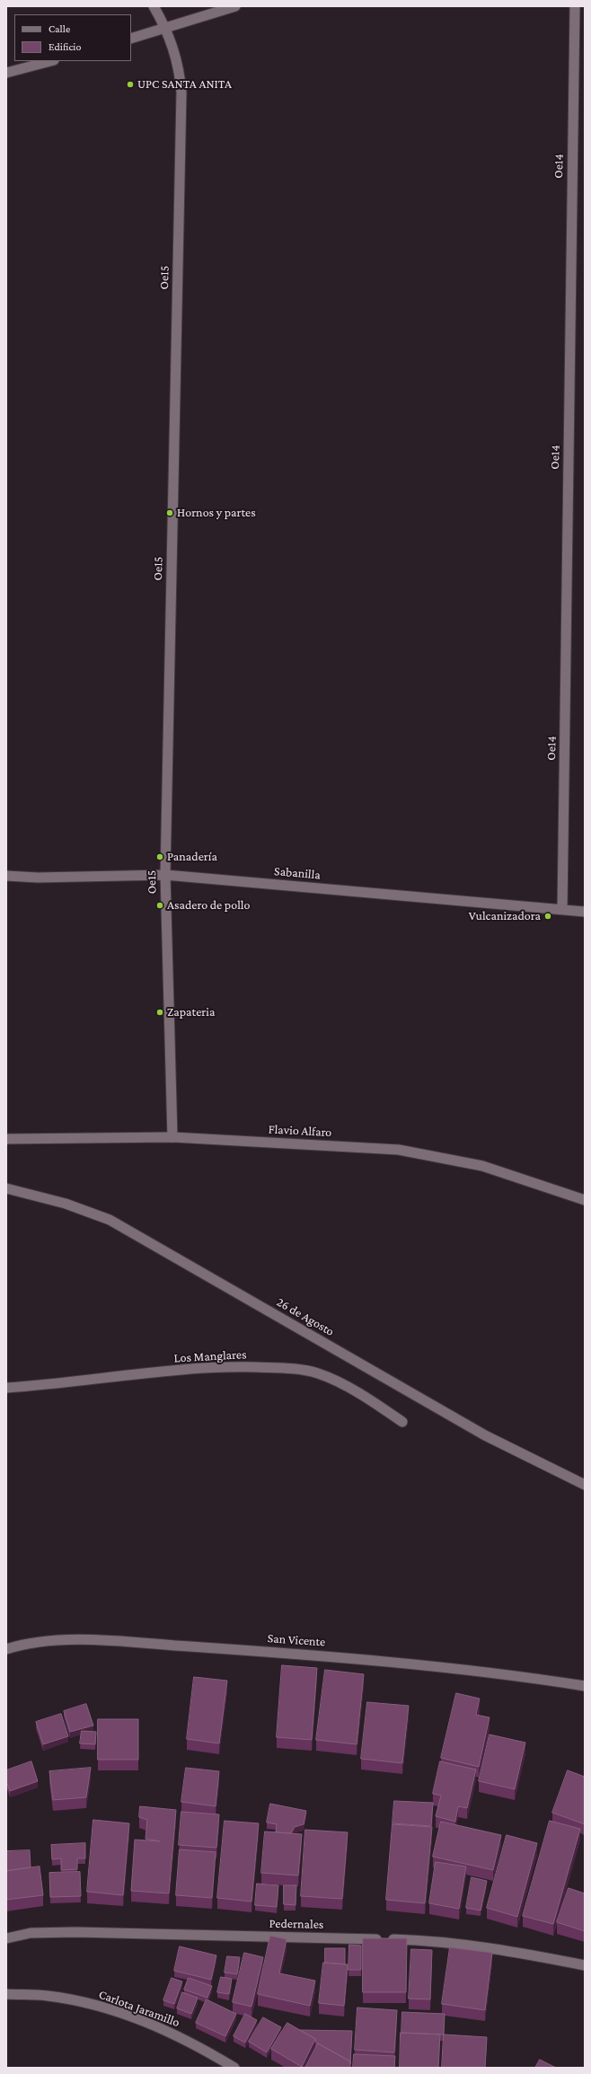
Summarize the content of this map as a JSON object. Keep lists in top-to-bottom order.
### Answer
{
  "streets": {
    "street": [
      "Oe14",
      "Oe15",
      "Sabanilla",
      "Flavio Alfaro",
      "26 de Agosto",
      "Los Manglares",
      "San Vicente",
      "Pedernales",
      "Carlota Jaramillo"
    ]
  },
  "crossings": [
    ["Oe14", "Sabanilla"],
    ["Oe15", "Sabanilla"],
    ["Oe15", "Flavio Alfaro"]
  ],
  "places": [
    "UPC SANTA ANITA",
    "Hornos y partes",
    "Panadería",
    "Asadero de pollo",
    "Vulcanizadora",
    "Zapateria"
  ],
  "legend": ["Calle", "Edificio"]
}
